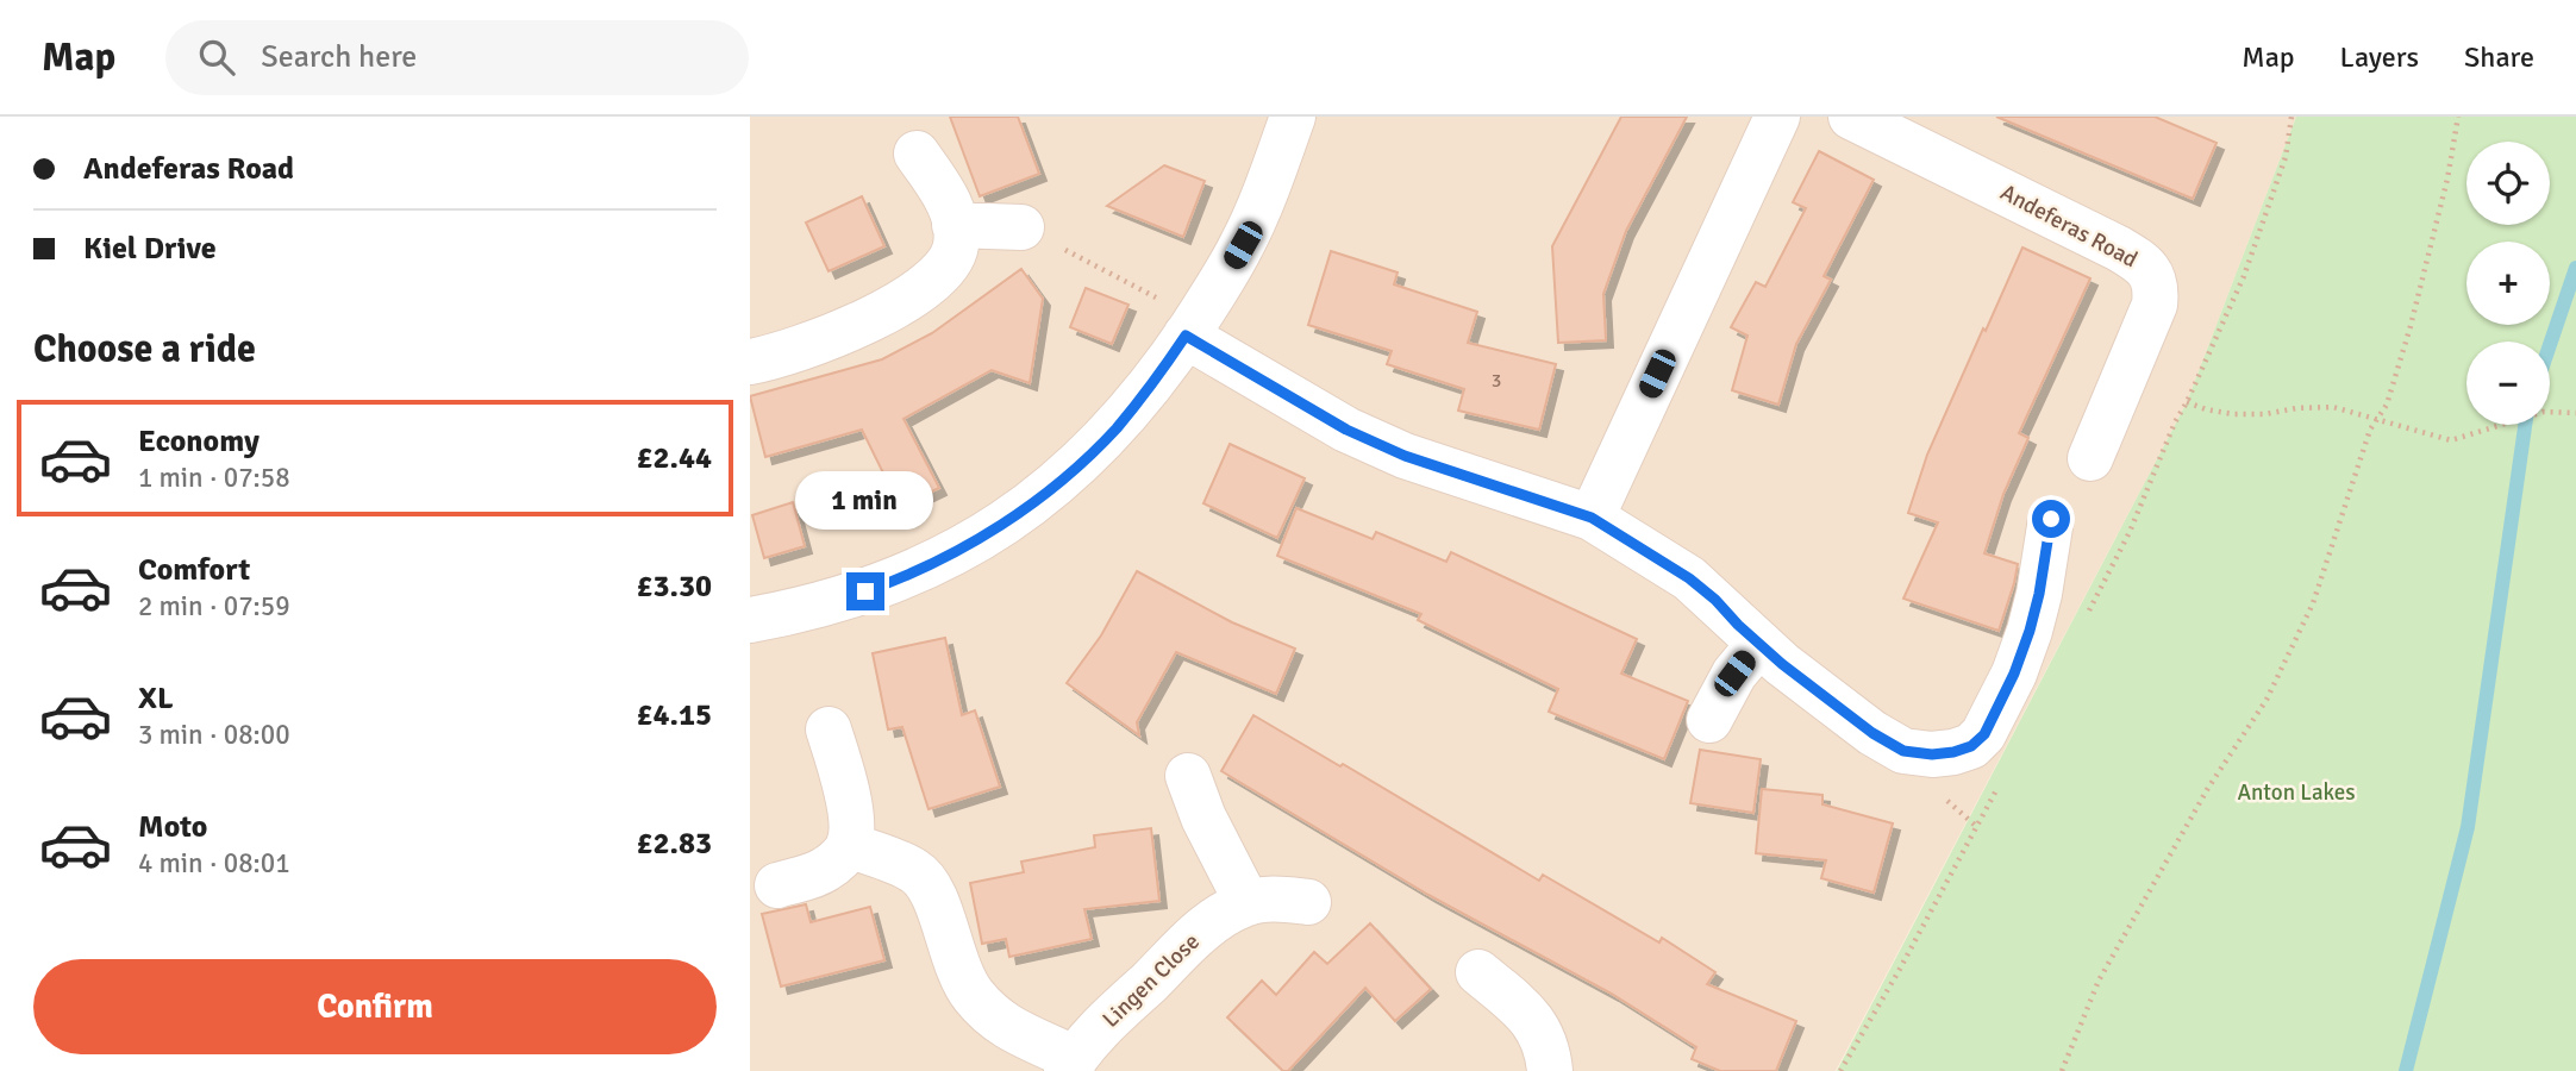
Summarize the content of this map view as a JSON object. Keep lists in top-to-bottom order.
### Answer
{
  "streets": {
    "street": ["Andeferas Road", "Lingen Close"]
  },
  "parks": ["Anton Lakes"],
  "house_numbers": ["3"],
  "page": {
    "header": "Map",
    "search": "Search here",
    "nav": ["Map", "Layers", "Share"],
    "banner": ["Andeferas Road", "Kiel Drive"],
    "map_buttons": ["+", "−"],
    "heading": "Choose a ride",
    "list": [
      {
        "name": "Economy",
        "note": "1 min · 07:58",
        "value": "£2.44"
      },
      {
        "name": "Comfort",
        "note": "2 min · 07:59",
        "value": "£3.30"
      },
      {
        "name": "XL",
        "note": "3 min · 08:00",
        "value": "£4.15"
      },
      {
        "name": "Moto",
        "note": "4 min · 08:01",
        "value": "£2.83"
      }
    ],
    "bubble": "1 min",
    "buttons": "Confirm"
  }
}
